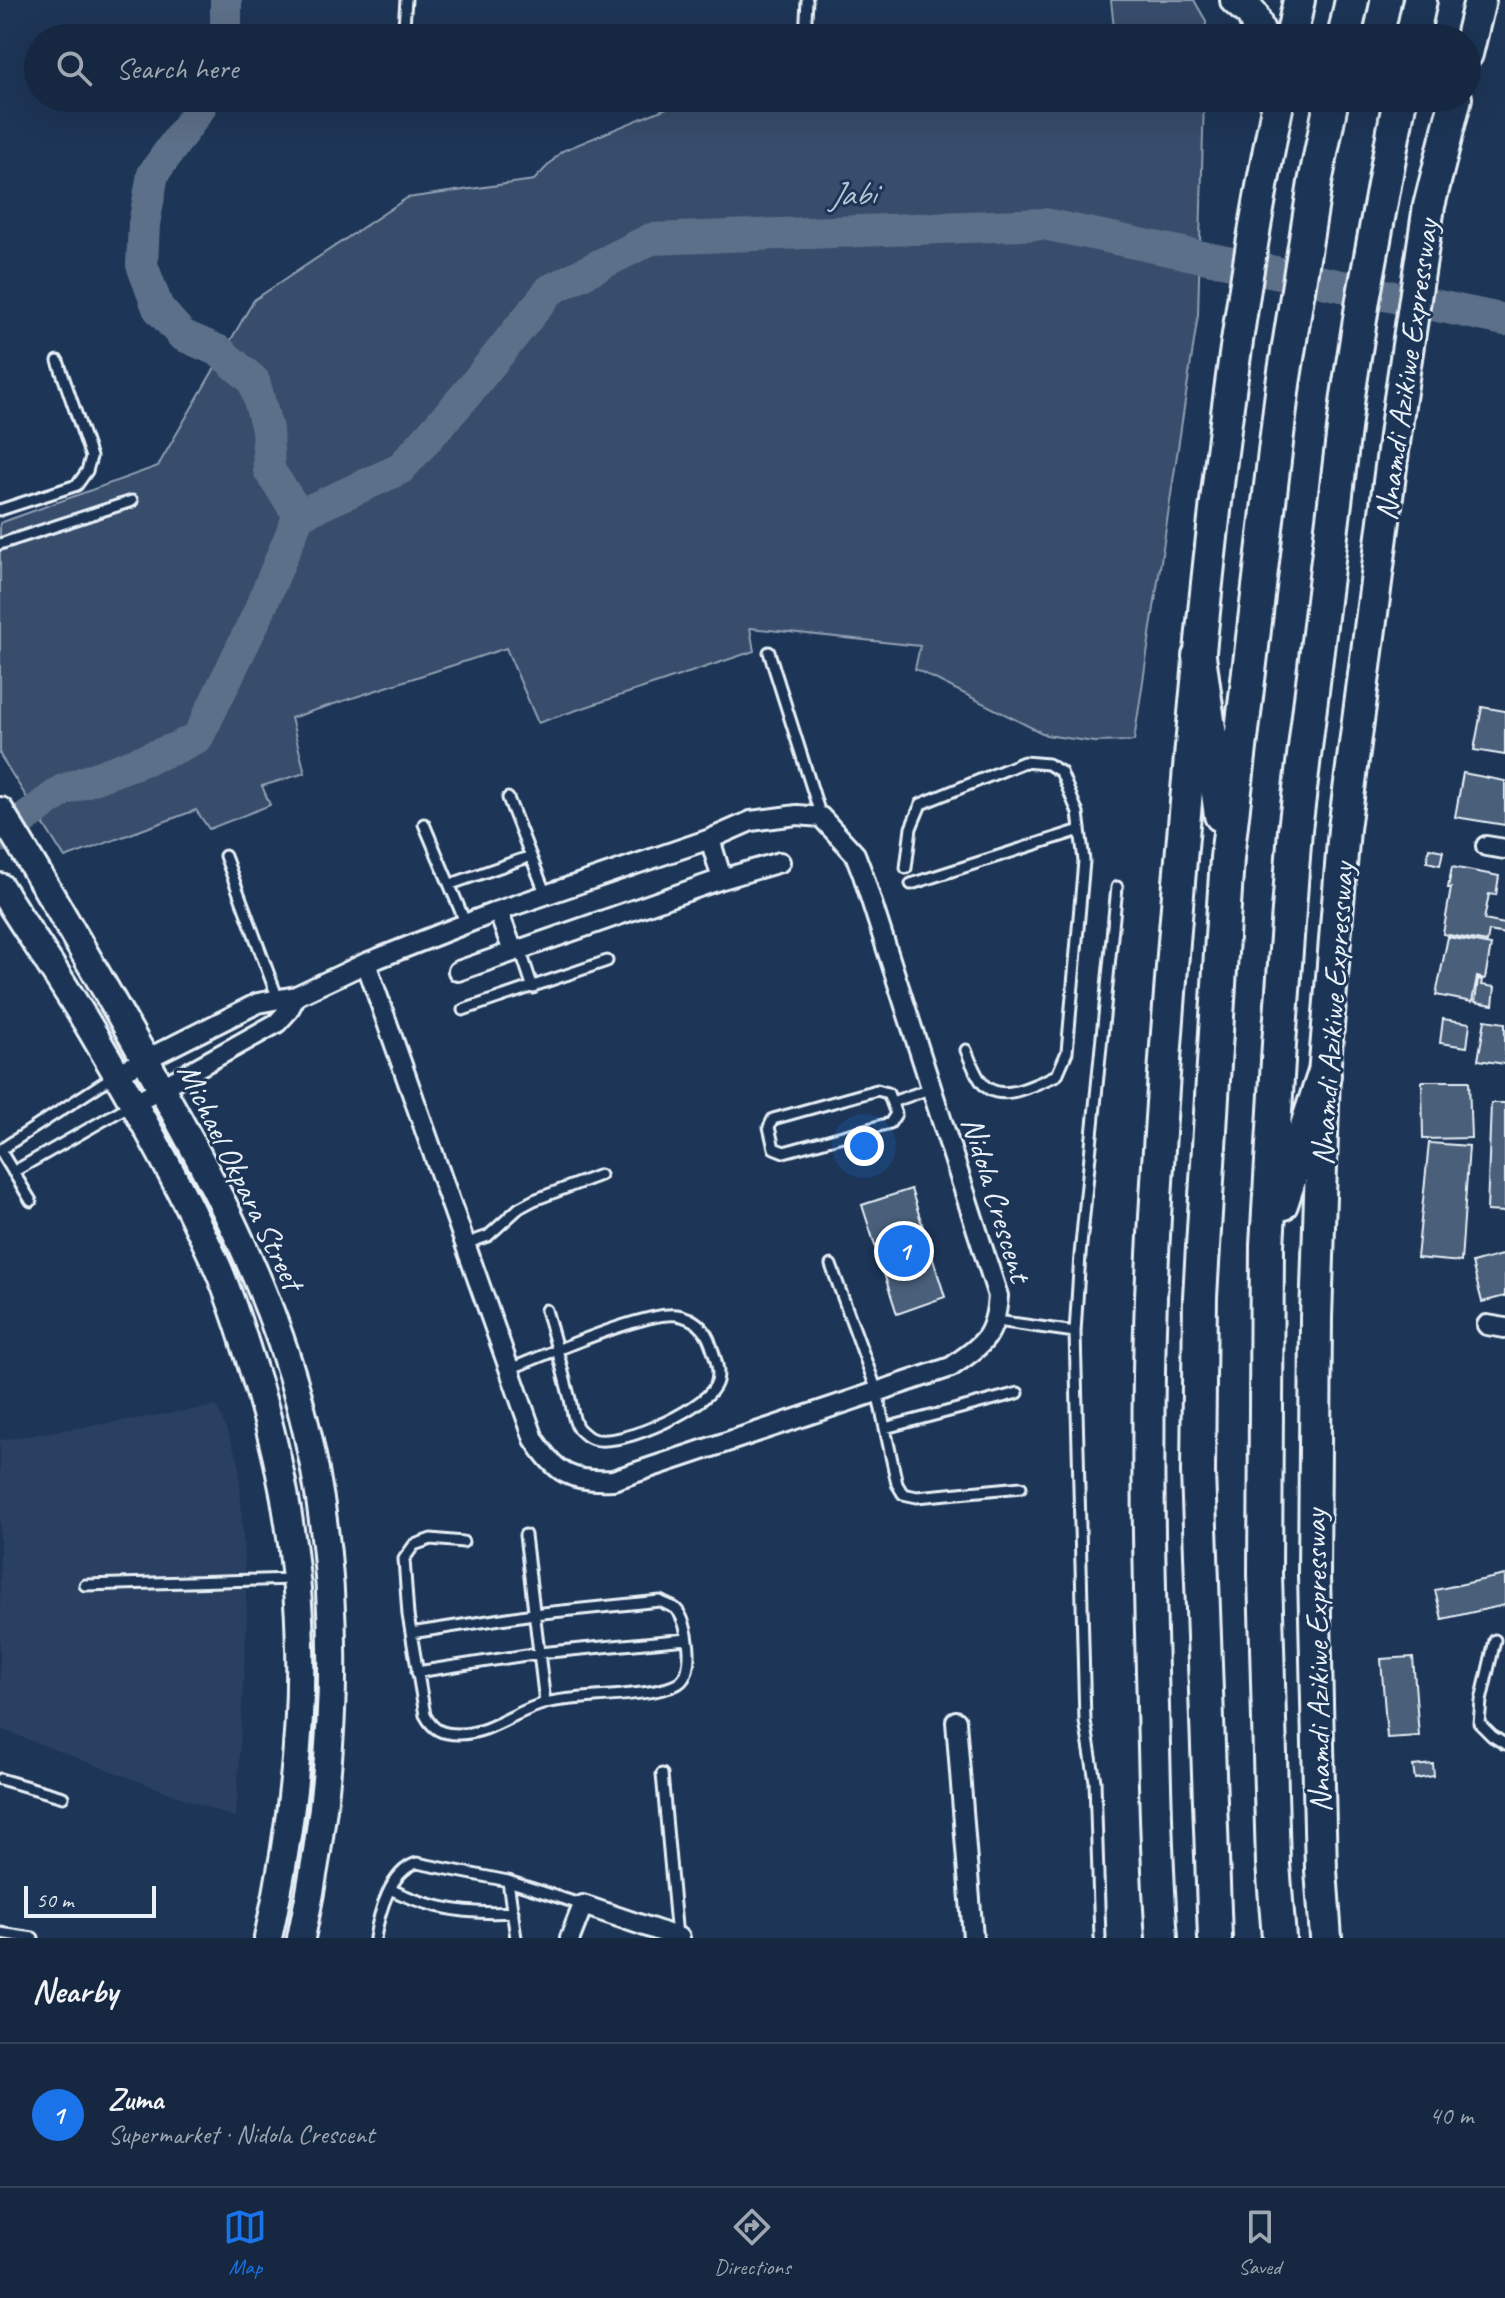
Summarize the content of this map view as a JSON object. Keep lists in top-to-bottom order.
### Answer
{
  "streets": {
    "highway": ["Nnamdi Azikiwe Expressway"],
    "main road": ["Michael Okpara Street"],
    "street": ["Nidola Crescent"]
  },
  "water": ["Jabi"],
  "scale_bar": "50 m",
  "page": {
    "search": "Search here",
    "pins": "1",
    "scale": "50 m",
    "heading": "Nearby",
    "list": [
      {
        "mark": "1",
        "name": "Zuma",
        "note": "Supermarket · Nidola Crescent",
        "value": "40 m"
      }
    ],
    "nav": ["Map", "Directions", "Saved"]
  }
}
